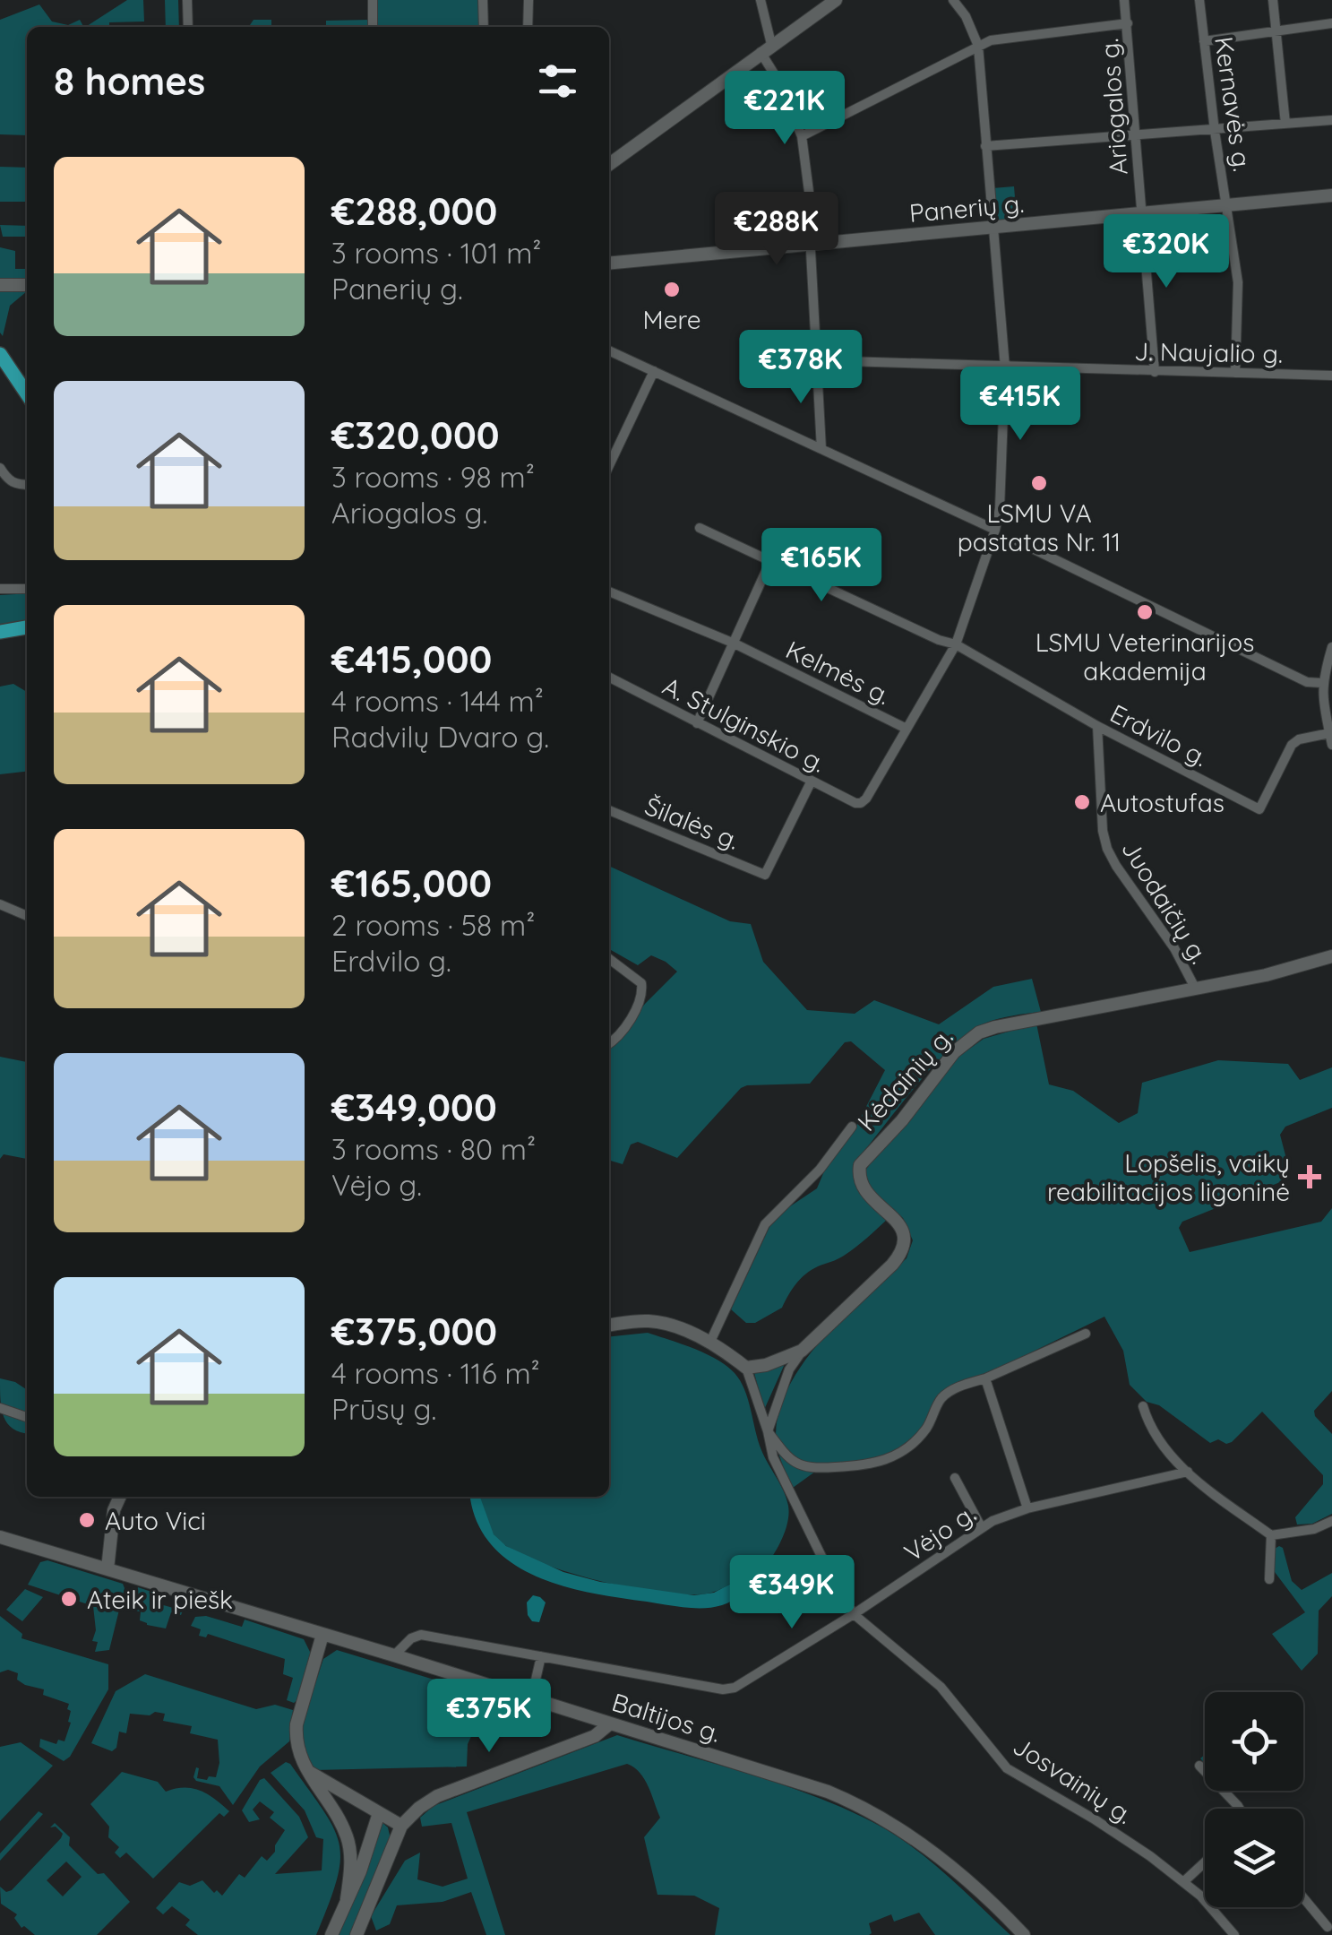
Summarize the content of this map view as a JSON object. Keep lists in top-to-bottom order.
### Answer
{
  "streets": {
    "main road": ["Panerių g.", "Kėdainių g.", "Baltijos g."],
    "street": [
      "Kernavės g.",
      "Ariogalos g.",
      "J. Naujalio g.",
      "Kelmės g.",
      "A. Stulginskio g.",
      "Erdvilo g.",
      "Šilalės g.",
      "Juodaičių g.",
      "Vėjo g.",
      "Josvainių g."
    ]
  },
  "crossings": [
    ["Kernavės g.", "Panerių g."],
    ["Kernavės g.", "J. Naujalio g."],
    ["Ariogalos g.", "Panerių g."],
    ["Ariogalos g.", "J. Naujalio g."],
    ["Kelmės g.", "A. Stulginskio g."],
    ["A. Stulginskio g.", "Šilalės g."],
    ["Erdvilo g.", "Juodaičių g."],
    ["Juodaičių g.", "Kėdainių g."],
    ["Vėjo g.", "Baltijos g."],
    ["Vėjo g.", "Josvainių g."]
  ],
  "places": {
    "other": [
      "Mere",
      "LSMU VA pastatas Nr. 11",
      "LSMU Veterinarijos akademija",
      "Autostufas",
      "Auto Vici",
      "Ateik ir piešk"
    ],
    "health": ["Lopšelis, vaikų reabilitacijos ligoninė"]
  },
  "page": {
    "heading": "8 homes",
    "price": [
      "€221K",
      "€288K",
      "€320K",
      "€378K",
      "€415K",
      "€165K",
      "€349K",
      "€375K"
    ],
    "list": [
      {
        "name": "€288,000",
        "note": "3 rooms · 101 m² · Panerių g."
      },
      {
        "name": "€320,000",
        "note": "3 rooms · 98 m² · Ariogalos g."
      },
      {
        "name": "€415,000",
        "note": "4 rooms · 144 m² · Radvilų Dvaro g."
      },
      {
        "name": "€165,000",
        "note": "2 rooms · 58 m² · Erdvilo g."
      },
      {
        "name": "€349,000",
        "note": "3 rooms · 80 m² · Vėjo g."
      },
      {
        "name": "€375,000",
        "note": "4 rooms · 116 m² · Prūsų g."
      }
    ]
  }
}
